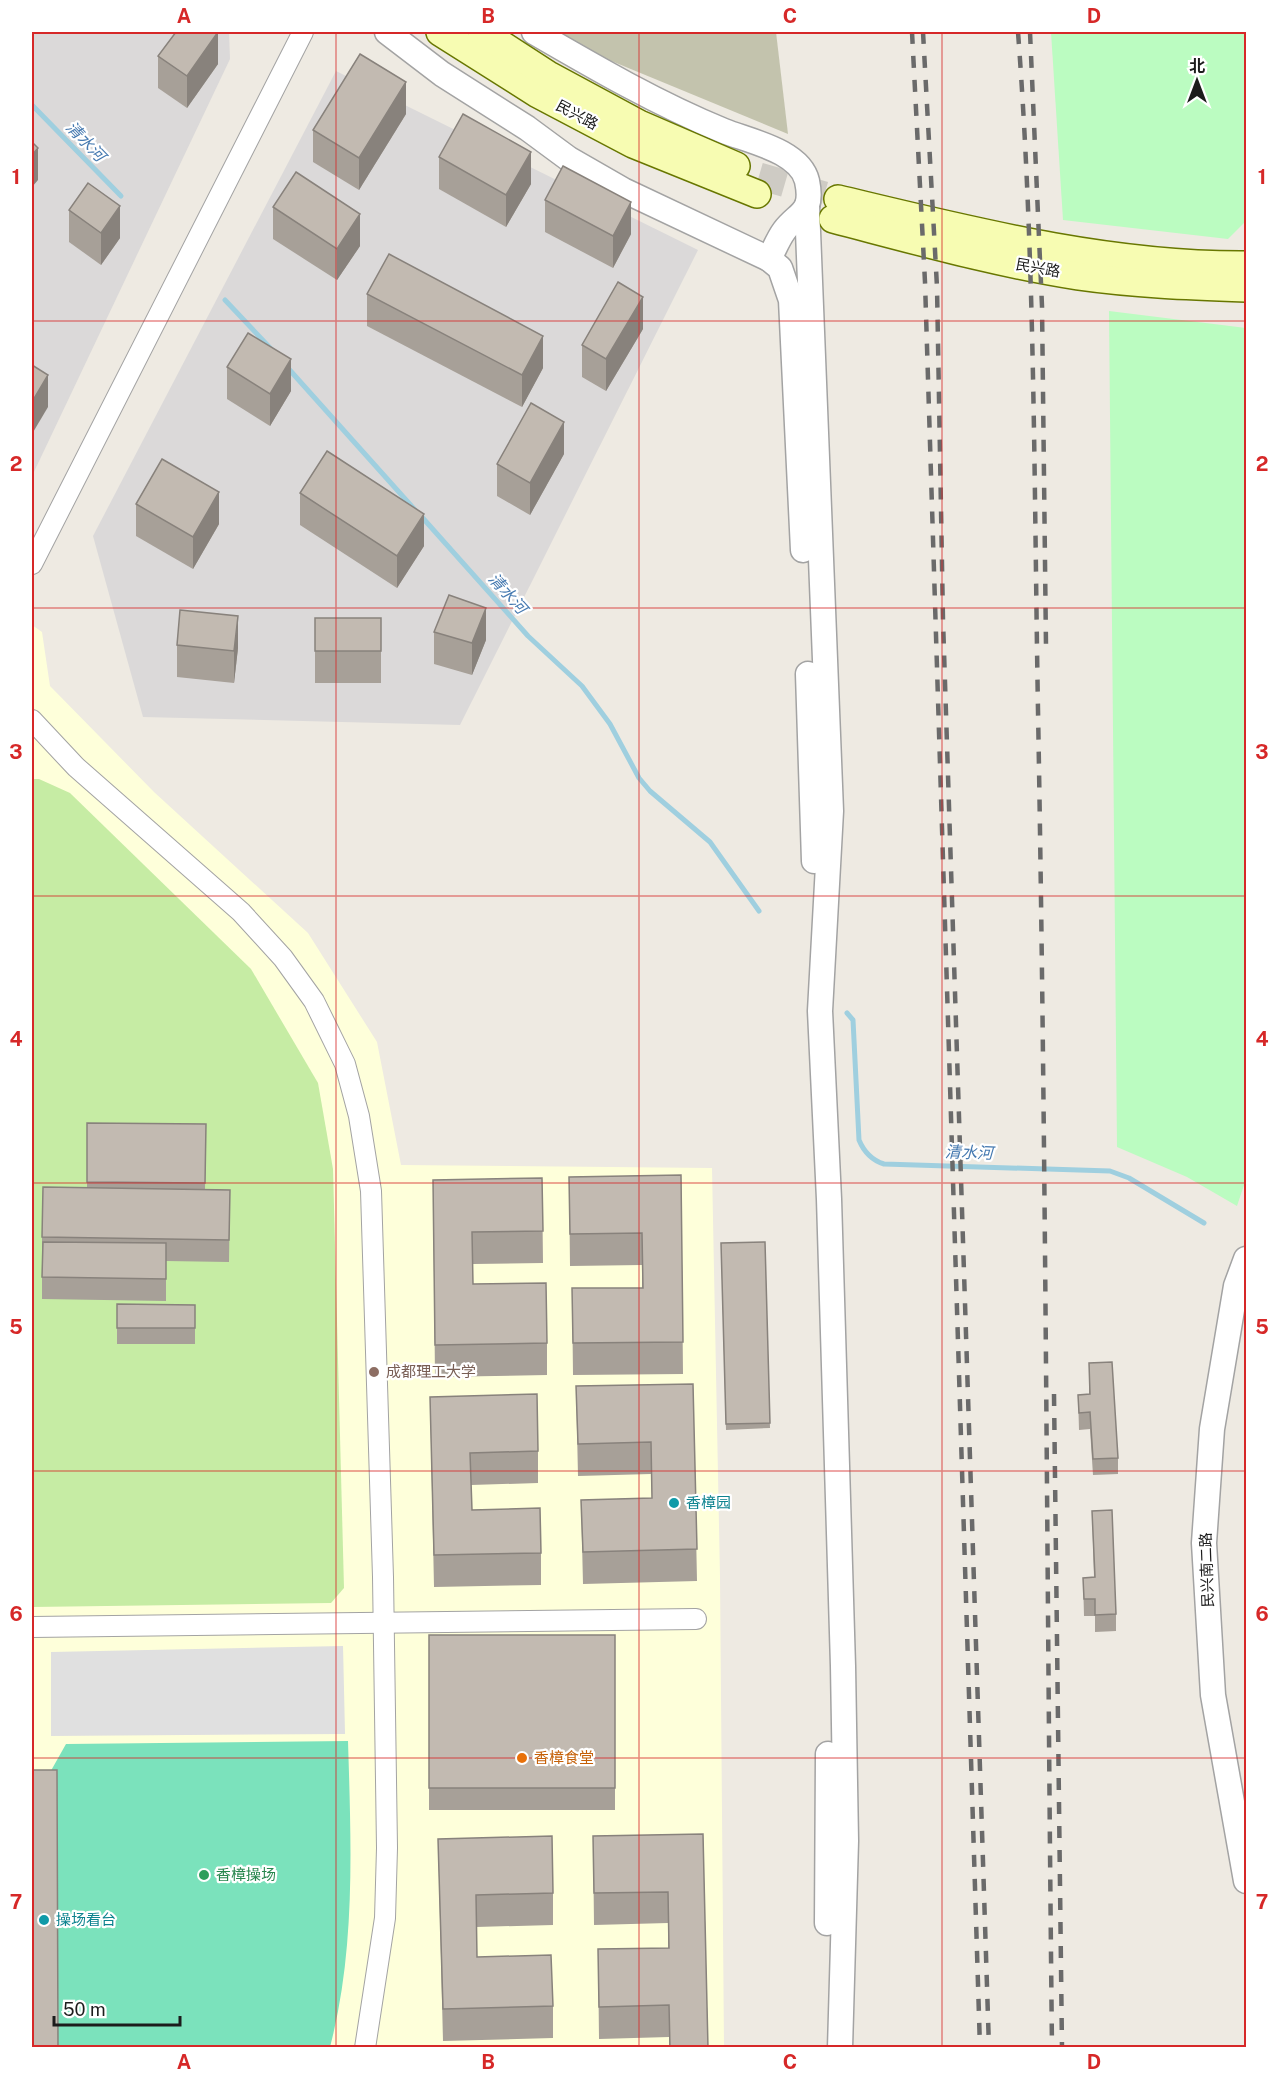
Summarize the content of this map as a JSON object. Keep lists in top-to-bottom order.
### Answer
{
  "streets": {
    "main road": ["民兴路"],
    "street": ["民兴南二路"]
  },
  "water": ["清水河"],
  "places": [
    "成都理工大学",
    "香樟园",
    "香樟食堂",
    "香樟操场",
    "操场看台"
  ],
  "scale_bar": "50 m",
  "north": "top",
  "grid": {
    "columns": [
      "A",
      "B",
      "C",
      "D"
    ],
    "rows": [
      "1",
      "2",
      "3",
      "4",
      "5",
      "6",
      "7"
    ]
  }
}
